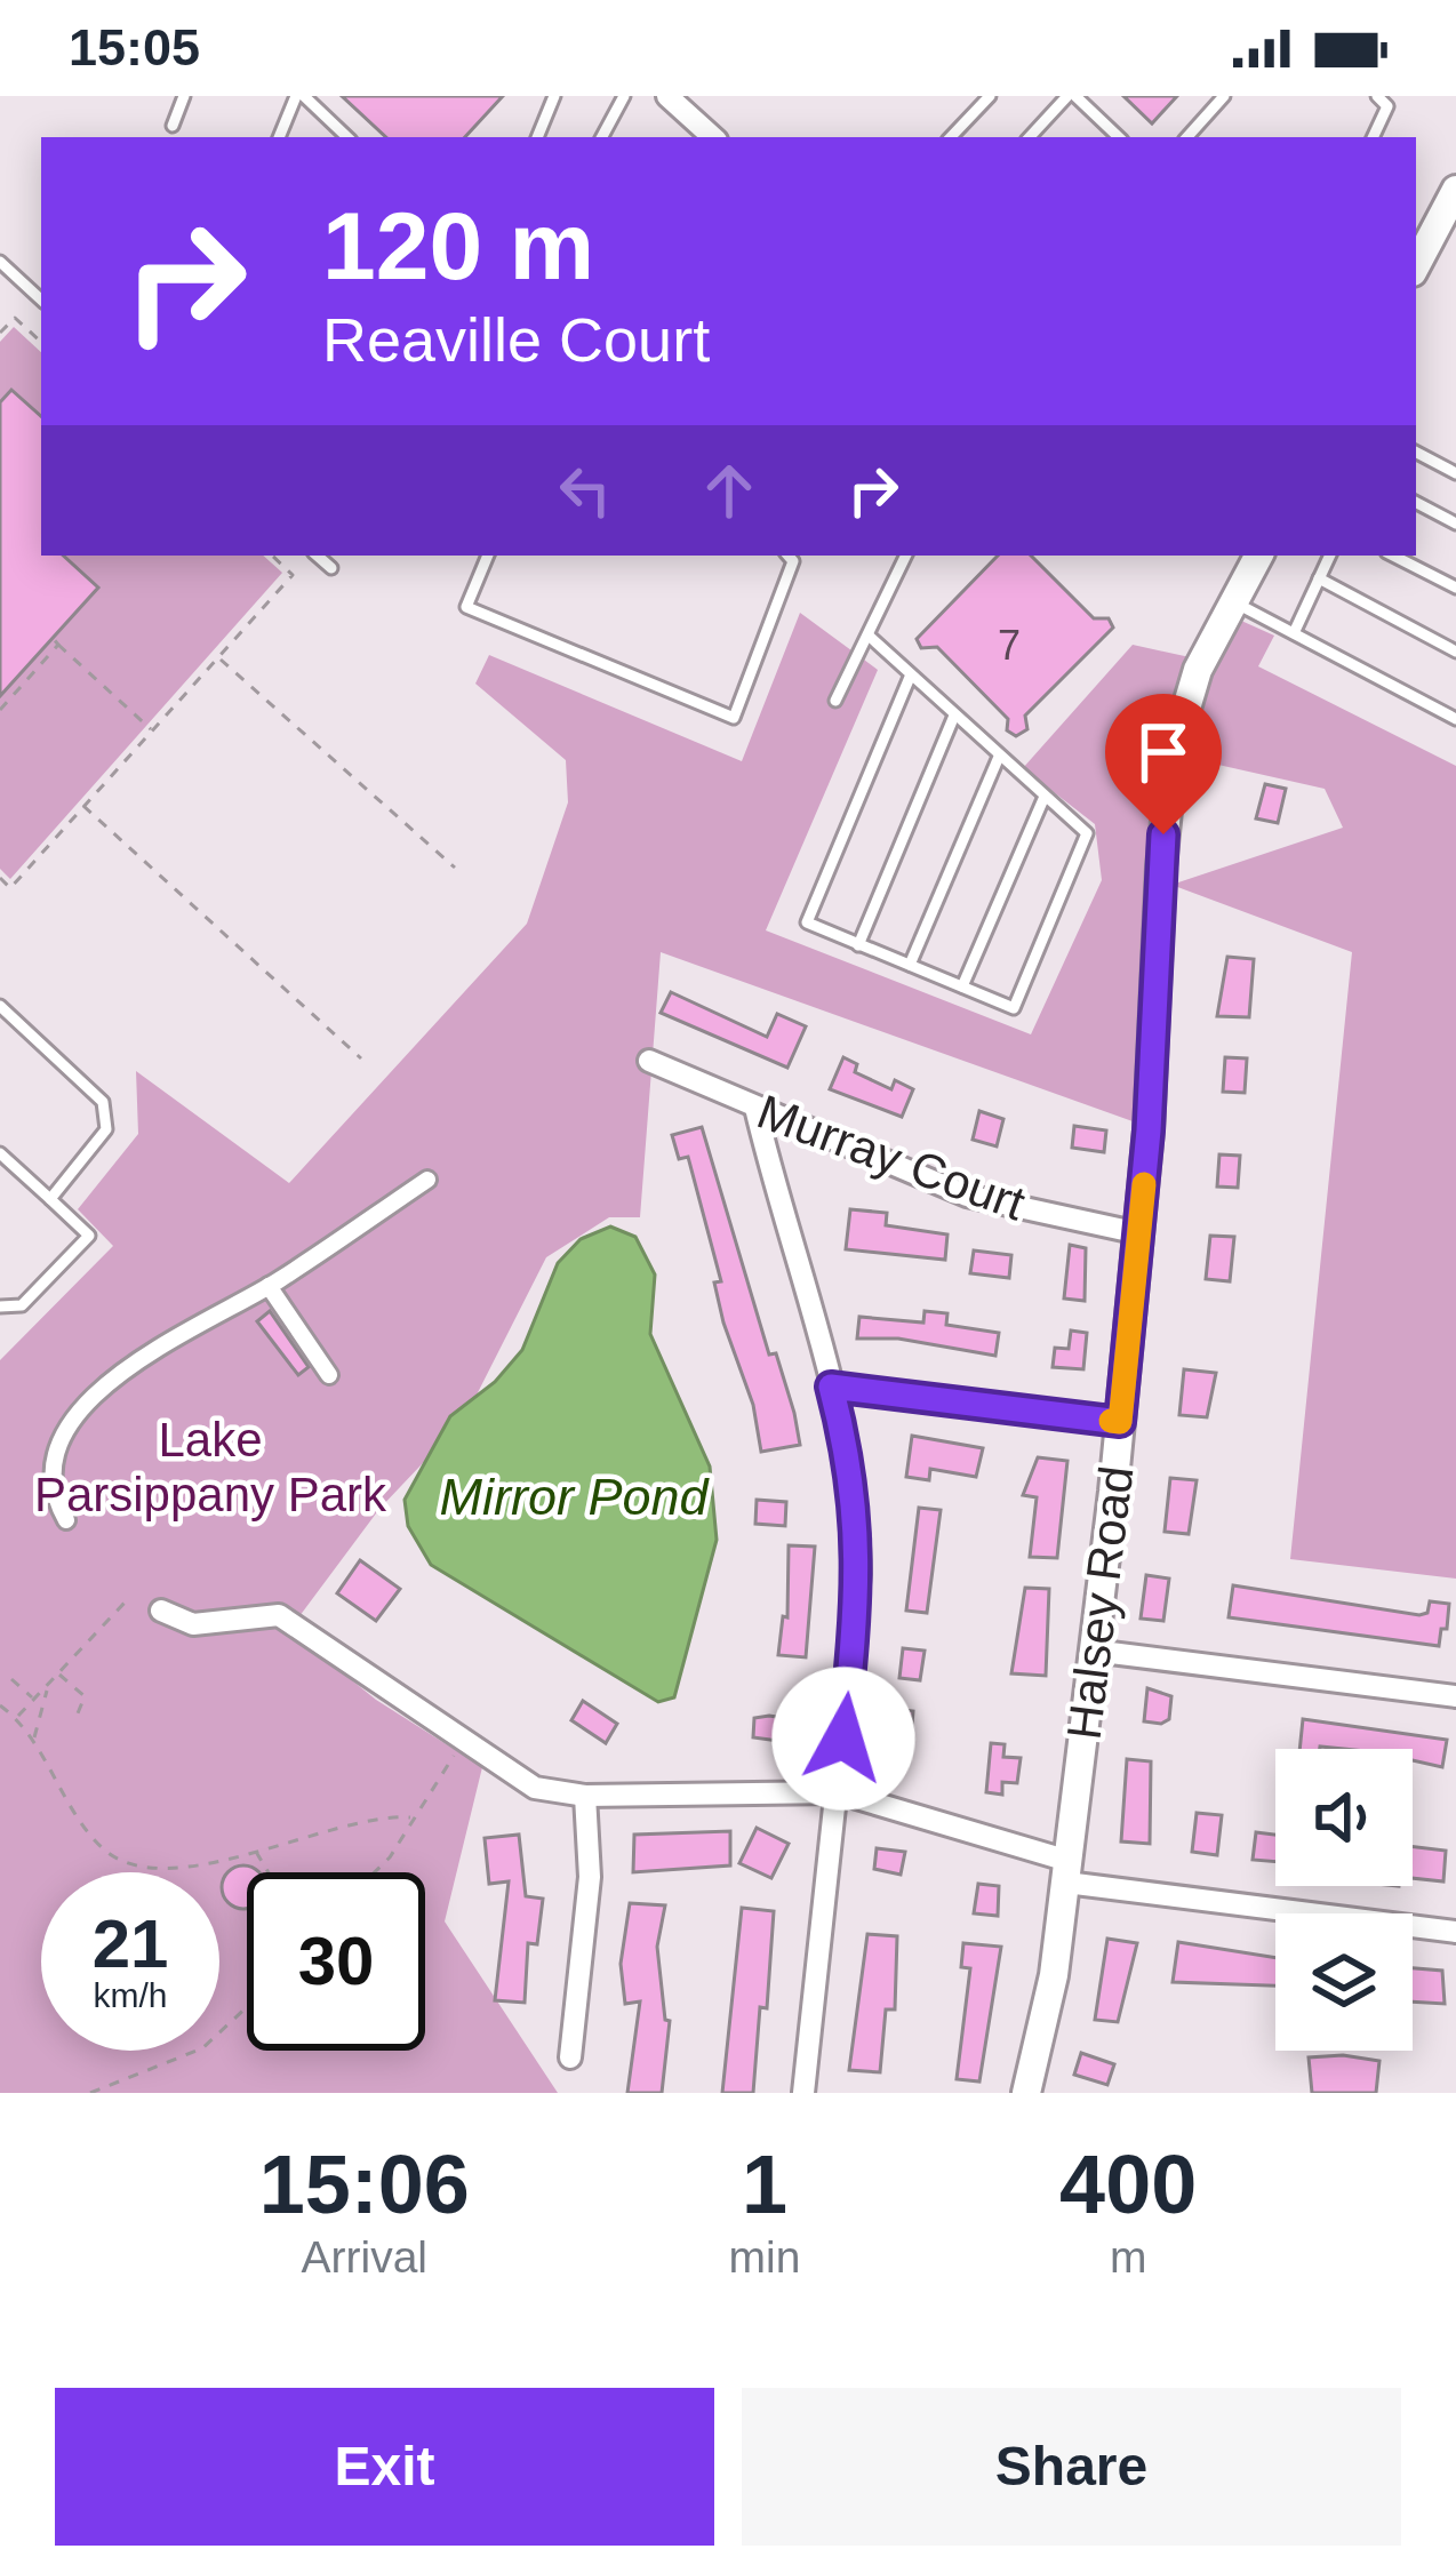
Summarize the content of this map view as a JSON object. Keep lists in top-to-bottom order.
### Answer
{
  "streets": {
    "street": ["Murray Court", "Halsey Road"]
  },
  "crossings": [
    ["Murray Court", "Halsey Road"]
  ],
  "water": ["Mirror Pond"],
  "parks": ["Lake Parsippany Park"],
  "house_numbers": ["7"],
  "page": {
    "status": "15:05",
    "turn": ["120 m", "Reaville Court"],
    "speed": "21 km/h",
    "limit": "30",
    "eta": [
      "15:06",
      "Arrival",
      "1",
      "min",
      "400",
      "m"
    ],
    "buttons": ["Exit", "Share"]
  }
}
